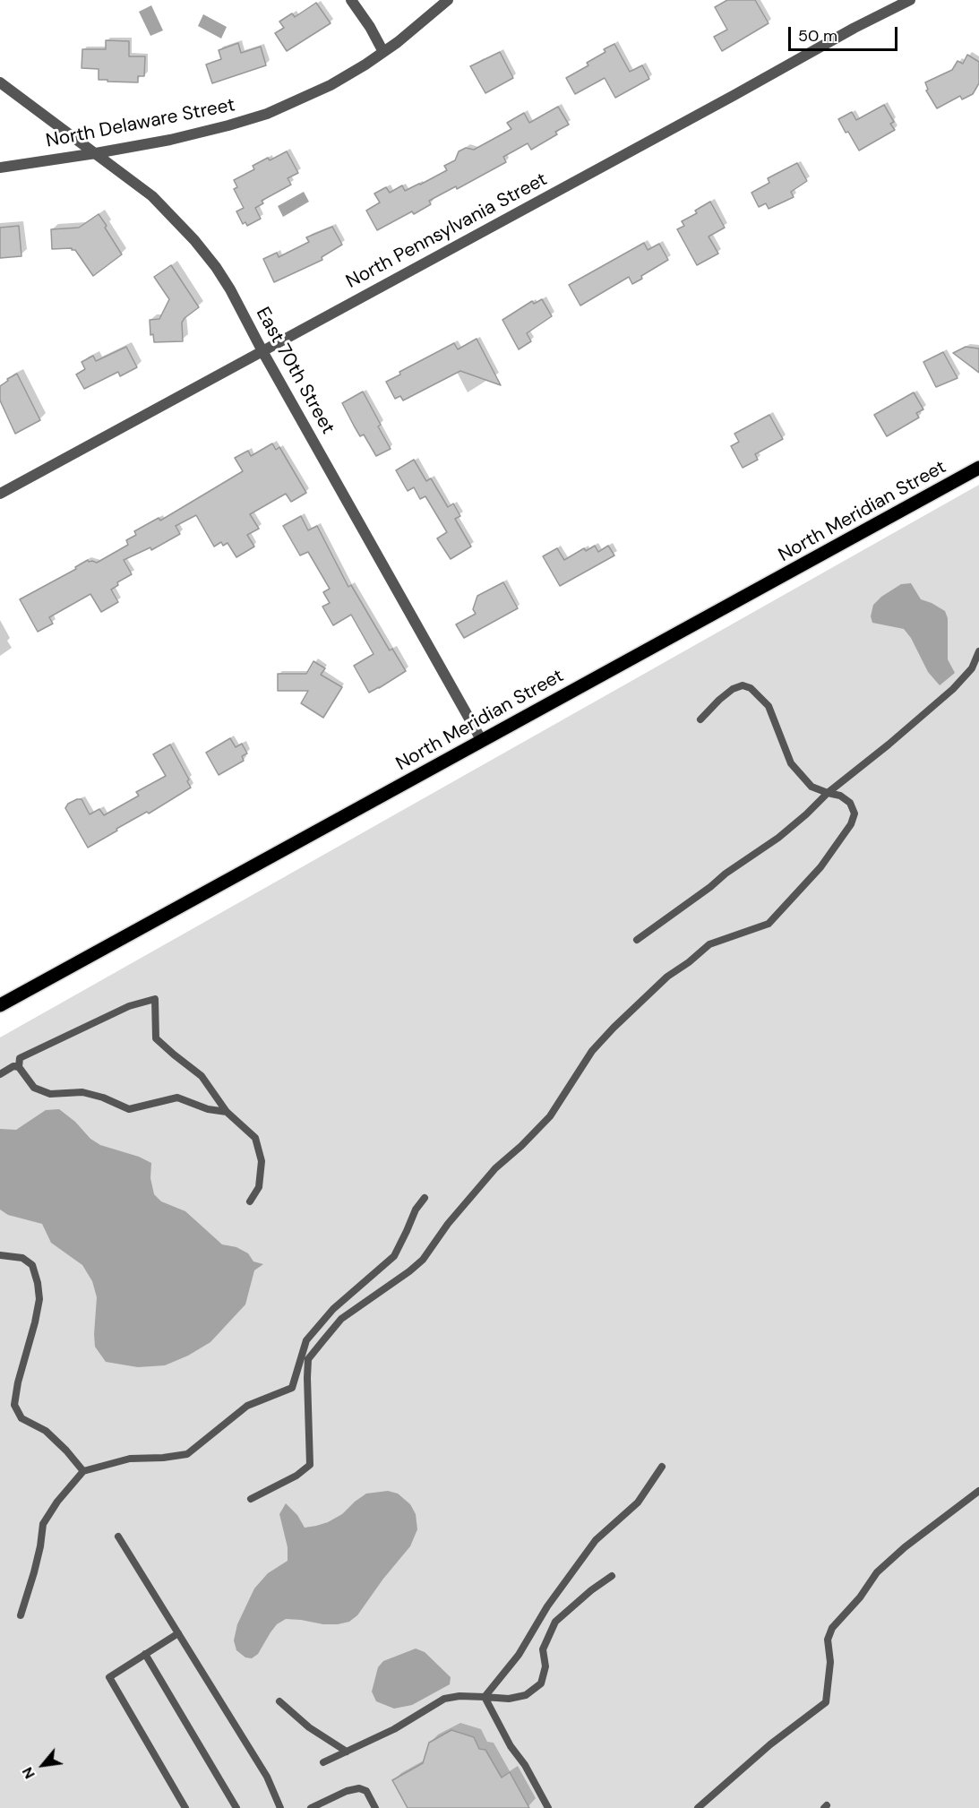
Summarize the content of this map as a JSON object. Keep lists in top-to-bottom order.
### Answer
{
  "streets": {
    "main road": ["North Meridian Street"],
    "street": ["North Delaware Street", "North Pennsylvania Street", "East 70th Street"]
  },
  "crossings": [
    ["North Delaware Street", "East 70th Street"],
    ["North Pennsylvania Street", "East 70th Street"],
    ["East 70th Street", "North Meridian Street"]
  ],
  "scale_bar": "50 m",
  "north": "bottom left"
}
